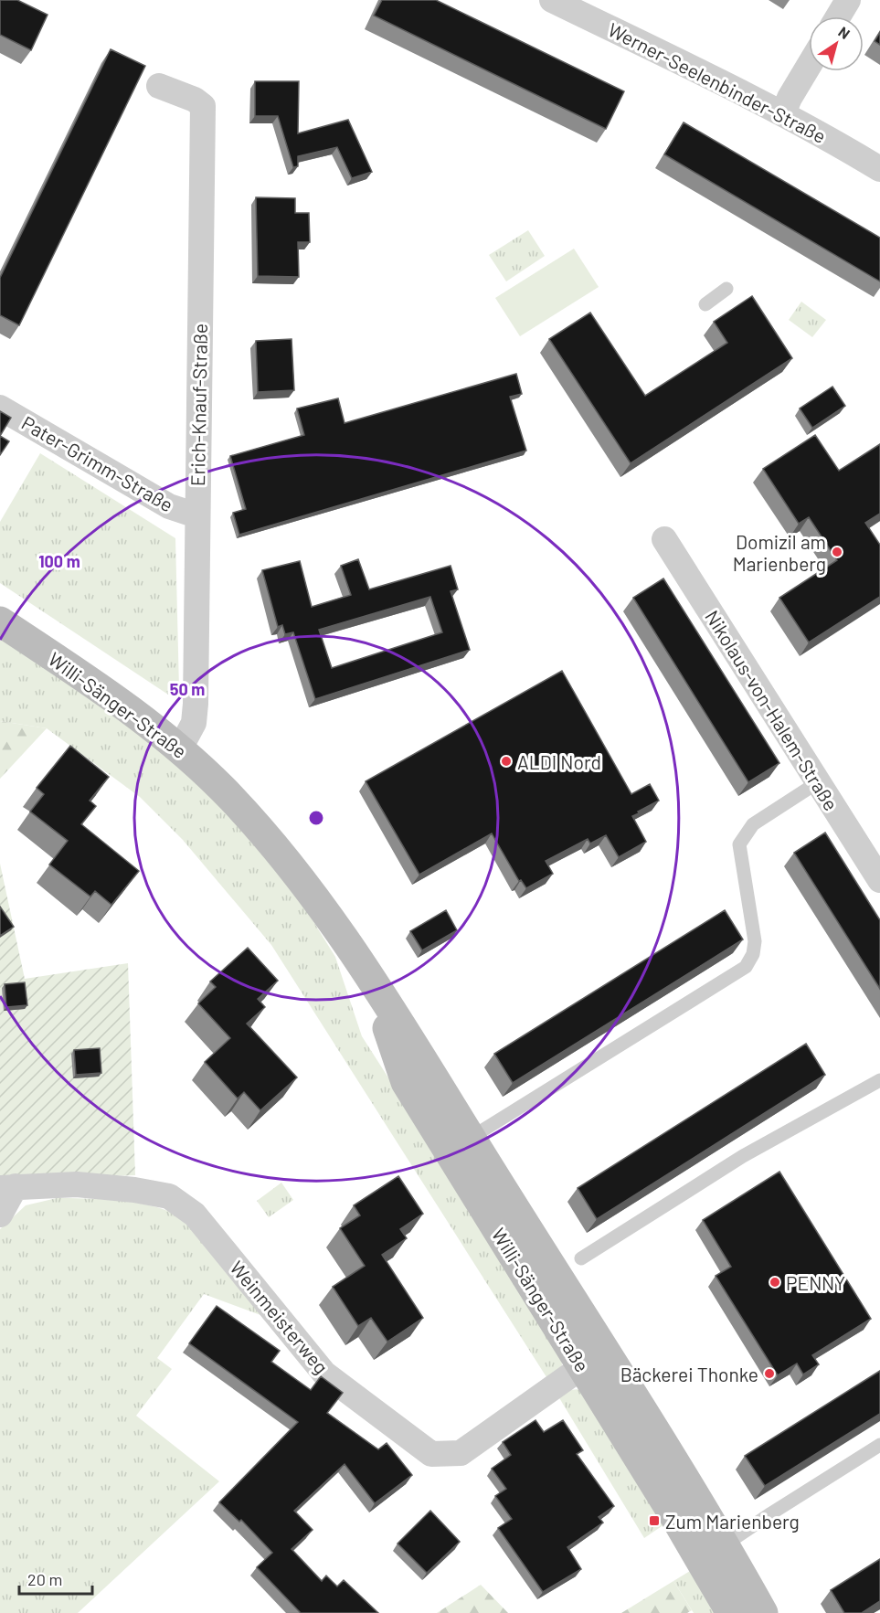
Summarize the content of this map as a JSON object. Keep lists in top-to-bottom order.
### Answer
{
  "streets": {
    "main road": ["Willi-Sänger-Straße"],
    "street": [
      "Werner-Seelenbinder-Straße",
      "Erich-Knauf-Straße",
      "Pater-Grimm-Straße",
      "Nikolaus-von-Halem-Straße",
      "Weinmeisterweg"
    ]
  },
  "crossings": [
    ["Erich-Knauf-Straße", "Pater-Grimm-Straße"],
    ["Erich-Knauf-Straße", "Willi-Sänger-Straße"],
    ["Willi-Sänger-Straße", "Weinmeisterweg"]
  ],
  "places": {
    "other": [
      "Domizil am Marienberg",
      "ALDI Nord",
      "PENNY",
      "Bäckerei Thonke"
    ],
    "transit": ["Zum Marienberg"]
  },
  "scale_bar": "20 m",
  "north": "top right",
  "rings": ["100 m", "50 m"]
}
